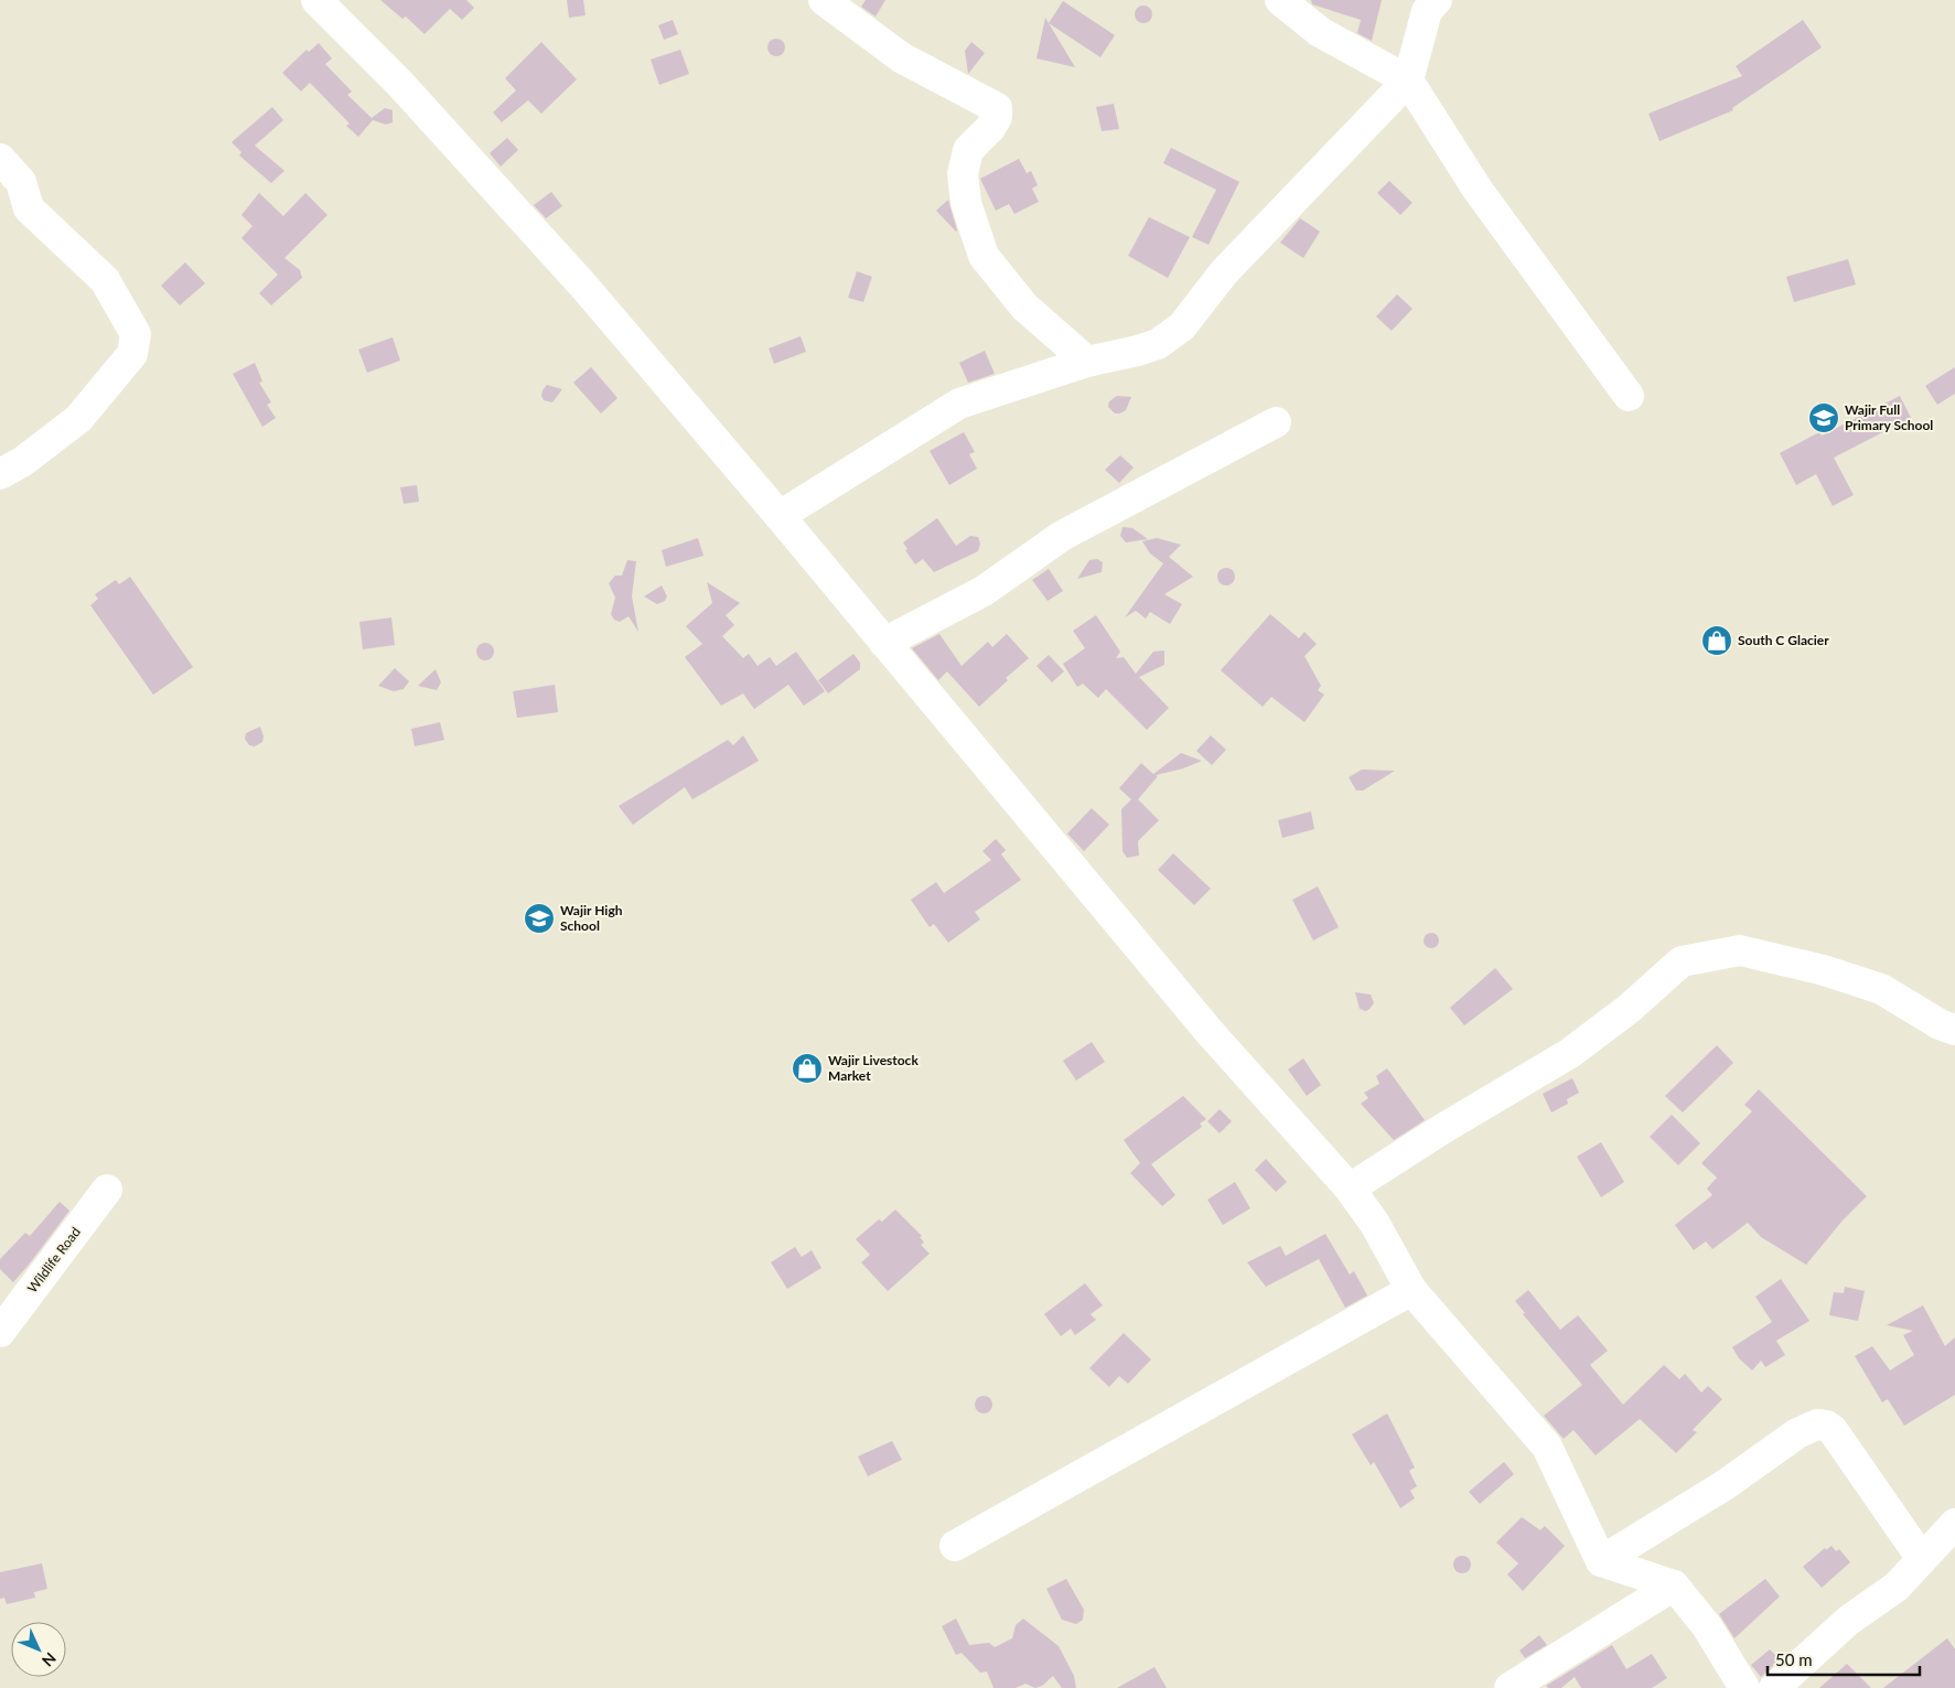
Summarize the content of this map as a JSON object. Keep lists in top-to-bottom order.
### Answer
{
  "streets": {
    "street": ["Wildlife Road"]
  },
  "places": {
    "school or university": ["Wajir Full Primary School", "Wajir High School"],
    "shop": ["South C Glacier", "Wajir Livestock Market"]
  },
  "scale_bar": "50 m",
  "north": "bottom right"
}
